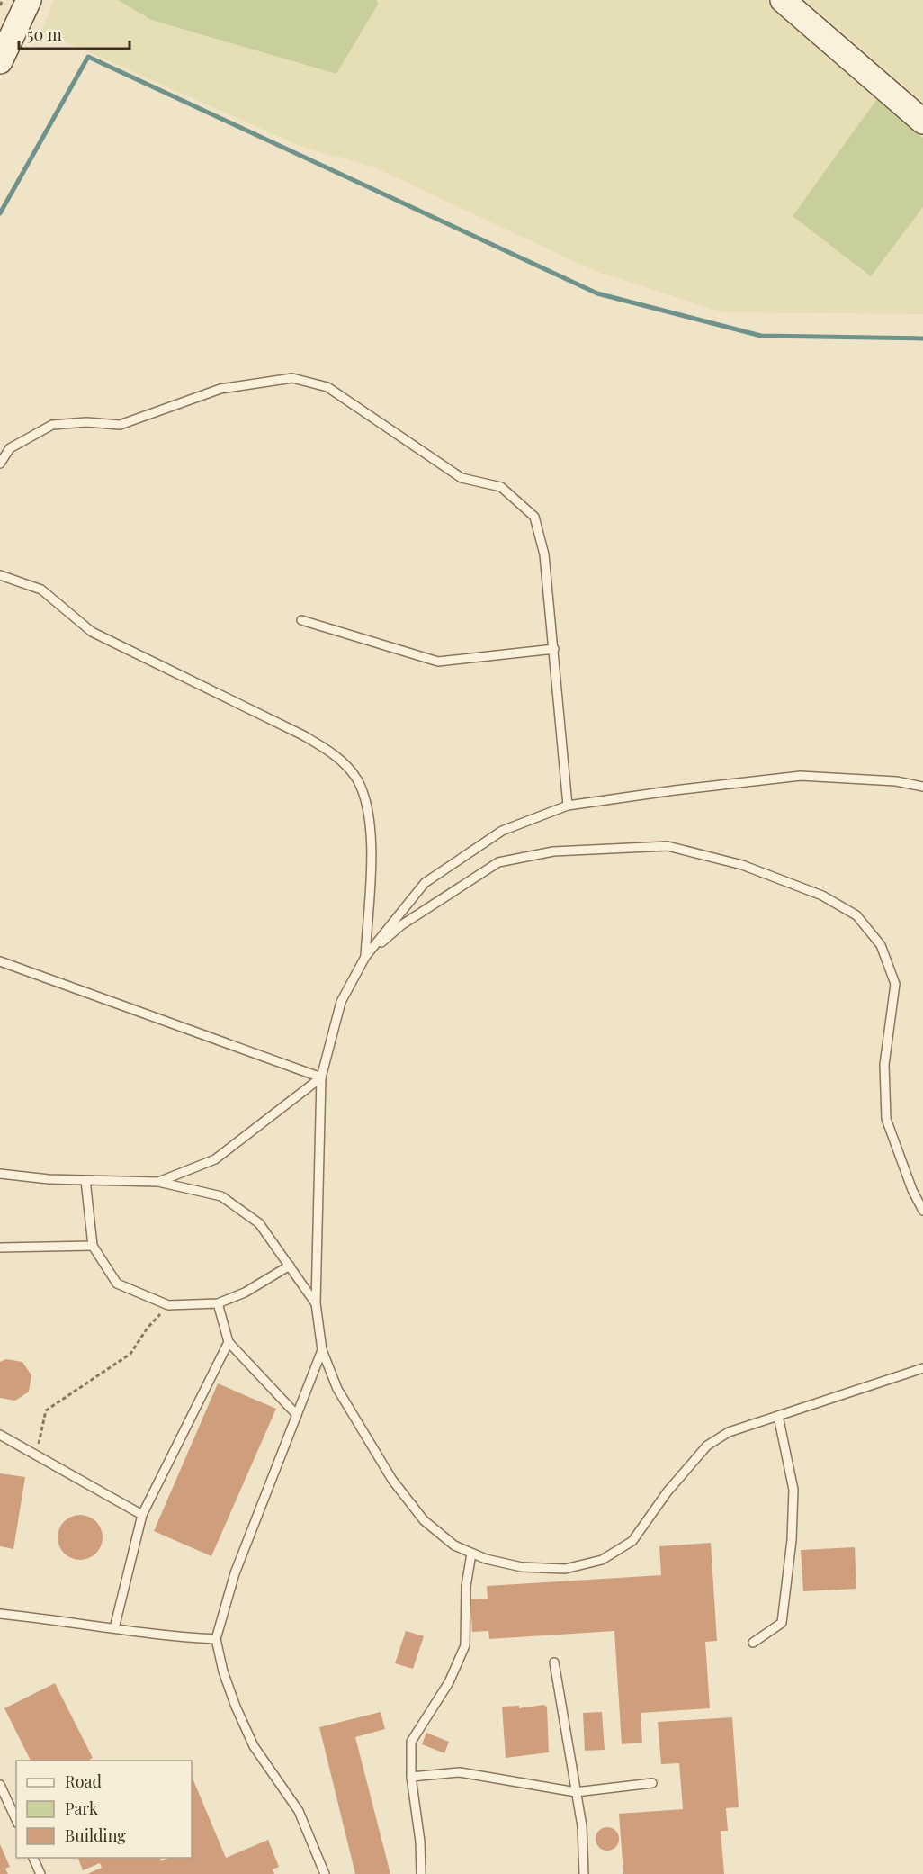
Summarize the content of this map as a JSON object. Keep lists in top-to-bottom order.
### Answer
{
  "legend": ["Road", "Park", "Building"],
  "scale_bar": "50 m"
}
